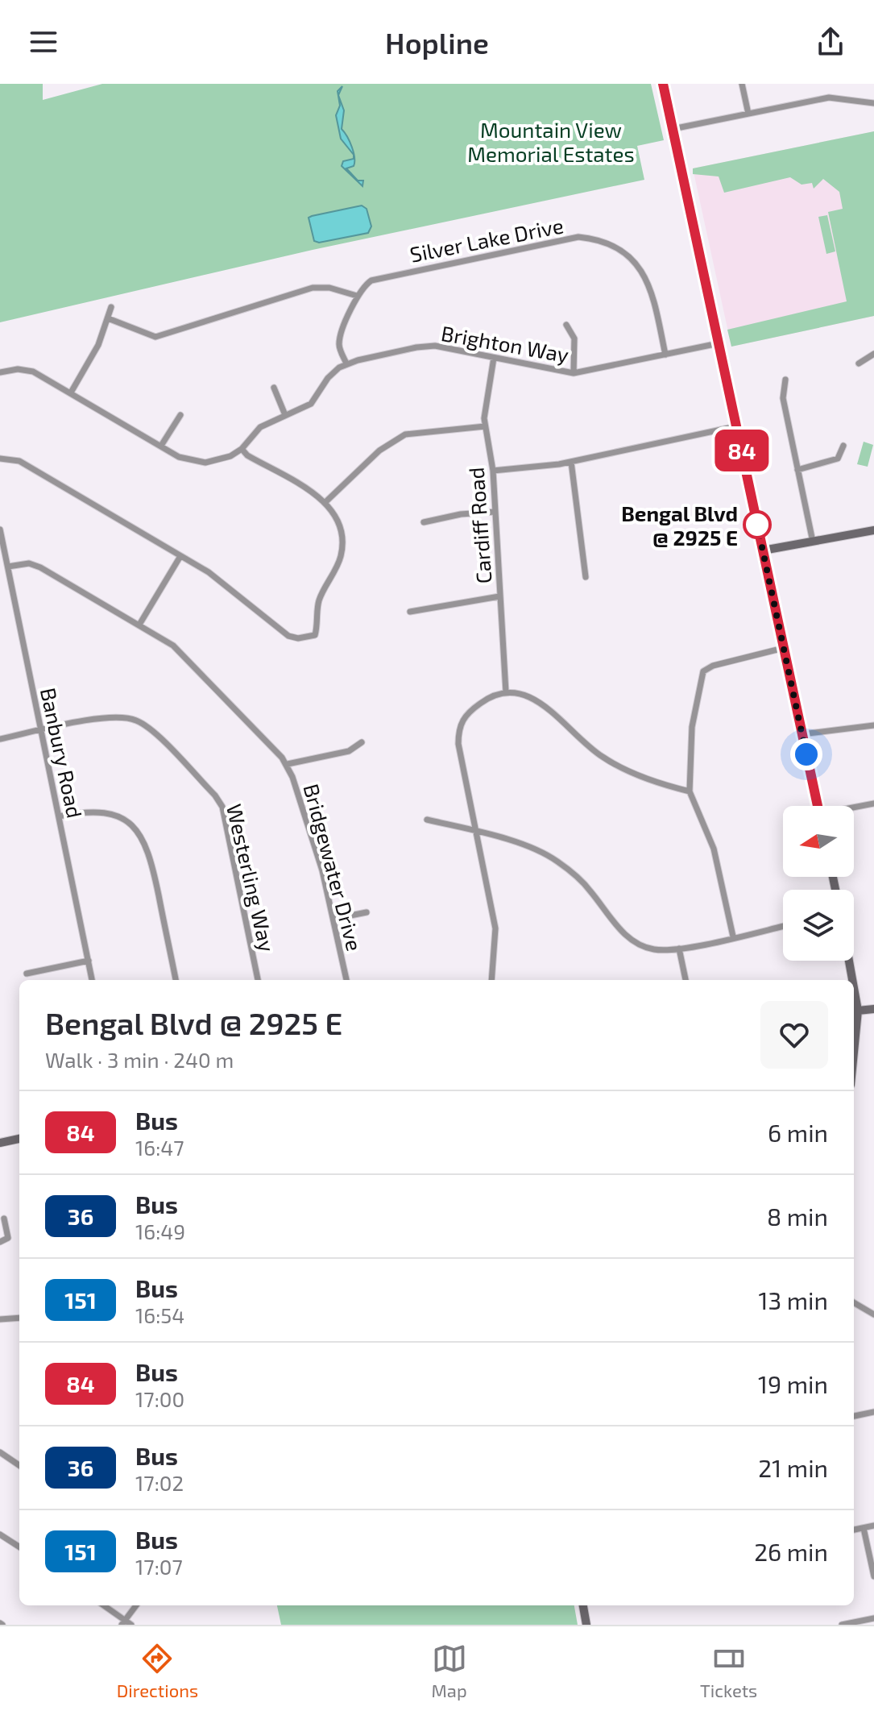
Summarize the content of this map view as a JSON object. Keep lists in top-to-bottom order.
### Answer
{
  "streets": {
    "street": [
      "Silver Lake Drive",
      "Brighton Way",
      "Cardiff Road",
      "Banbury Road",
      "Bridgewater Drive",
      "Westerling Way"
    ]
  },
  "crossings": [
    ["Silver Lake Drive", "Brighton Way"],
    ["Brighton Way", "Cardiff Road"],
    ["Banbury Road", "Bridgewater Drive"],
    ["Banbury Road", "Westerling Way"]
  ],
  "parks": ["Mountain View Memorial Estates"],
  "places": ["Bengal Blvd @ 2925 E"],
  "lines": ["bus line 84"],
  "north": "left",
  "page": {
    "header": "Hopline",
    "on_map": "84",
    "heading": ["Bengal Blvd @ 2925 E", "Walk · 3 min · 240 m"],
    "list": [
      {
        "mark": "84",
        "name": "Bus",
        "note": "16:47",
        "value": "6 min"
      },
      {
        "mark": "36",
        "name": "Bus",
        "note": "16:49",
        "value": "8 min"
      },
      {
        "mark": "151",
        "name": "Bus",
        "note": "16:54",
        "value": "13 min"
      },
      {
        "mark": "84",
        "name": "Bus",
        "note": "17:00",
        "value": "19 min"
      },
      {
        "mark": "36",
        "name": "Bus",
        "note": "17:02",
        "value": "21 min"
      },
      {
        "mark": "151",
        "name": "Bus",
        "note": "17:07",
        "value": "26 min"
      }
    ],
    "tabs": ["Directions", "Map", "Tickets"]
  }
}
